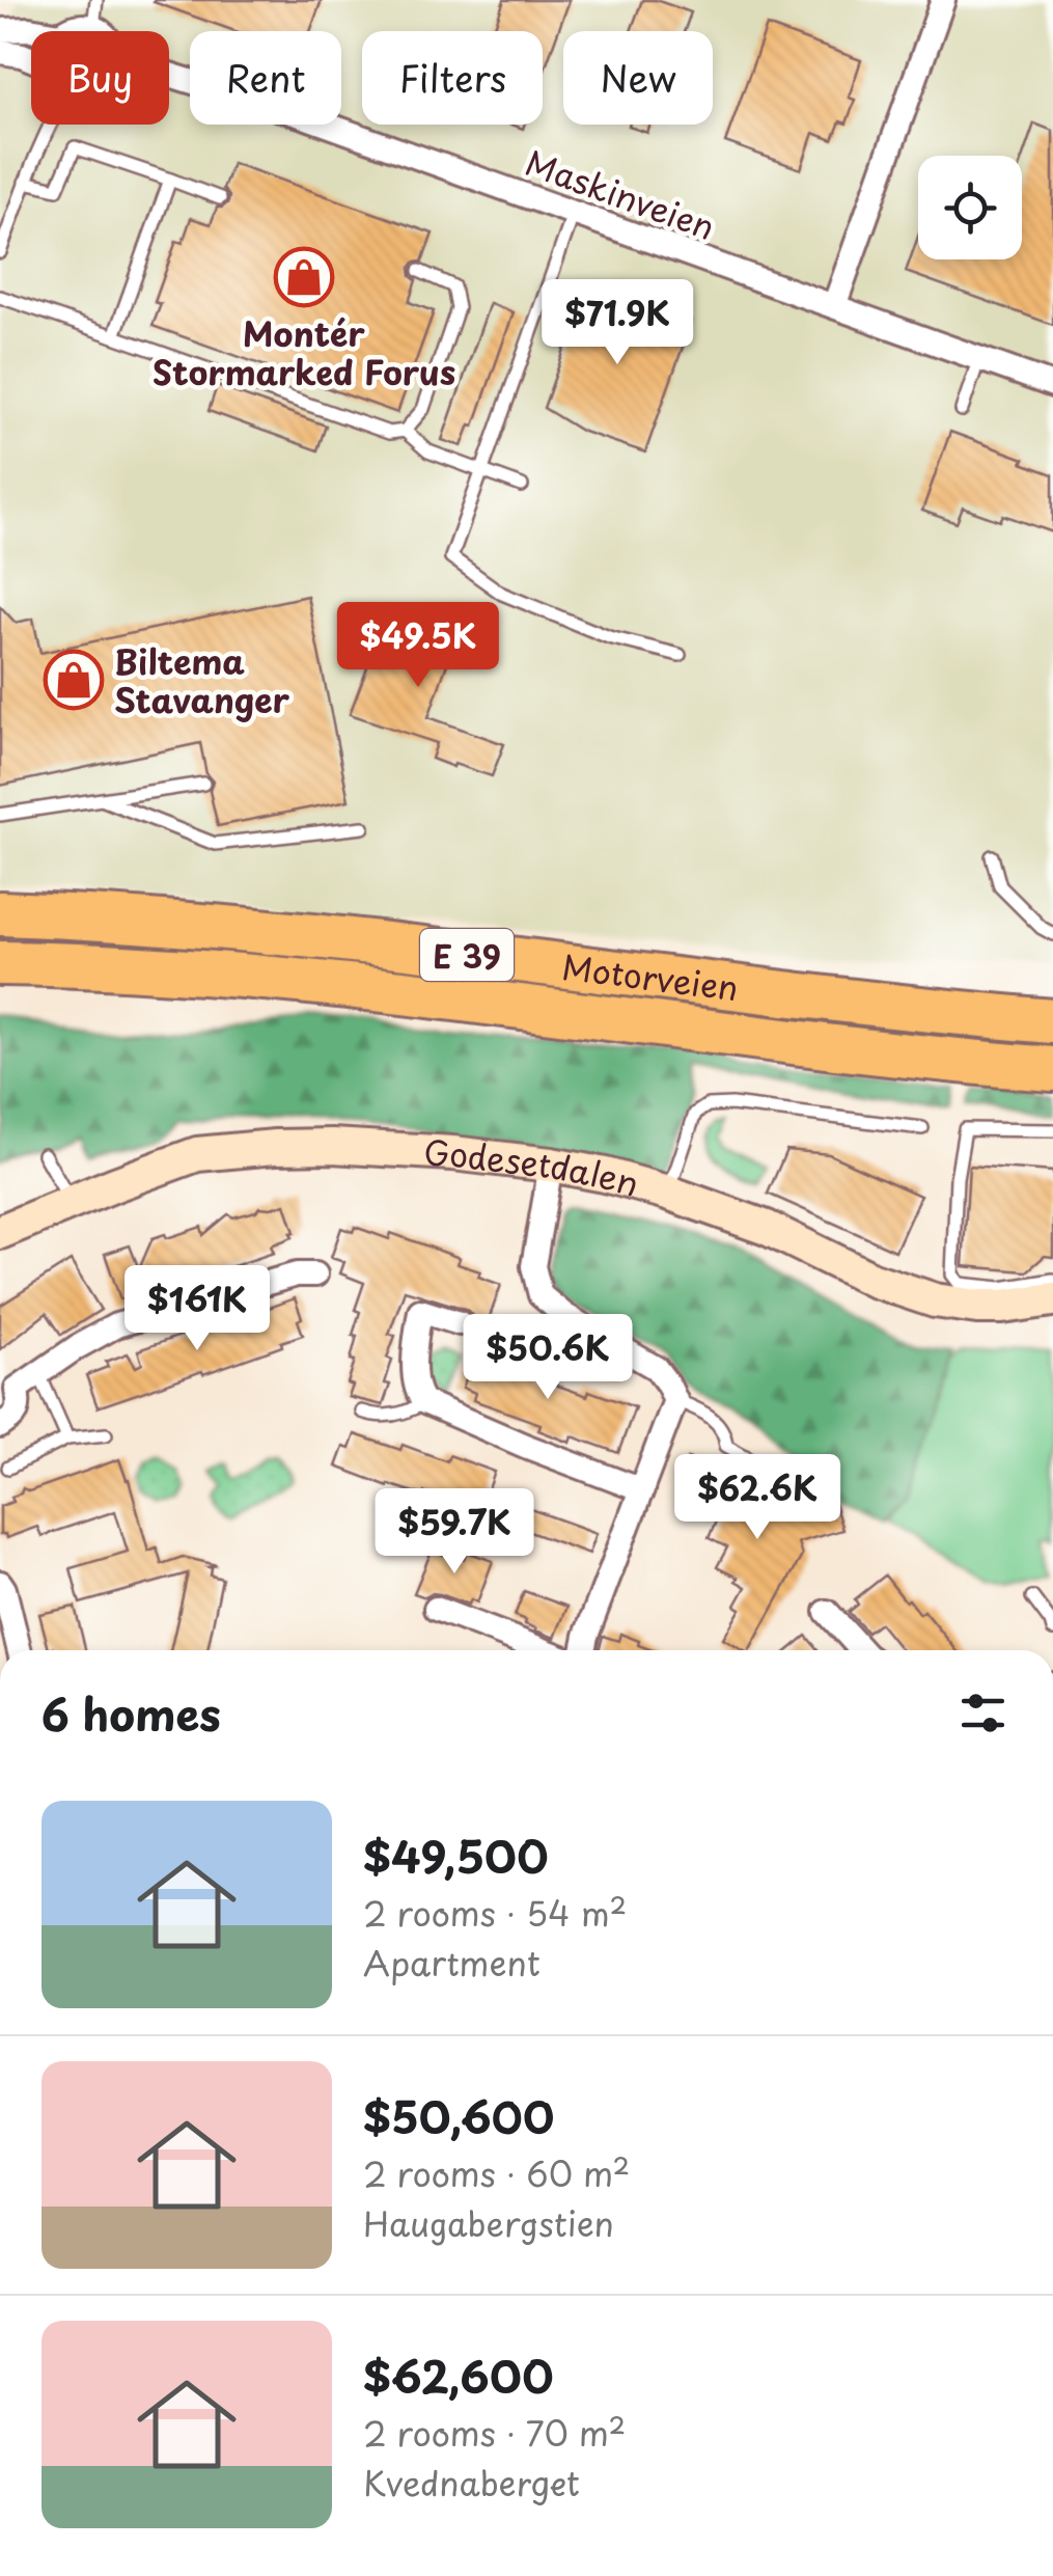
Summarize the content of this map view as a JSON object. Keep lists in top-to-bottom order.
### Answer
{
  "streets": {
    "highway": ["E 39", "Motorveien"],
    "main road": ["Godesetdalen"],
    "street": ["Maskinveien"]
  },
  "places": {
    "shop": ["Montér Stormarked Forus", "Biltema Stavanger"]
  },
  "page": {
    "chip": [
      "Buy",
      "Rent",
      "Filters",
      "New"
    ],
    "price": [
      "$71.9K",
      "$49.5K",
      "$161K",
      "$50.6K",
      "$62.6K",
      "$59.7K"
    ],
    "heading": "6 homes",
    "list": [
      {
        "name": "$49,500",
        "note": "2 rooms · 54 m² · Apartment"
      },
      {
        "name": "$50,600",
        "note": "2 rooms · 60 m² · Haugabergstien"
      },
      {
        "name": "$62,600",
        "note": "2 rooms · 70 m² · Kvednaberget"
      }
    ]
  }
}
